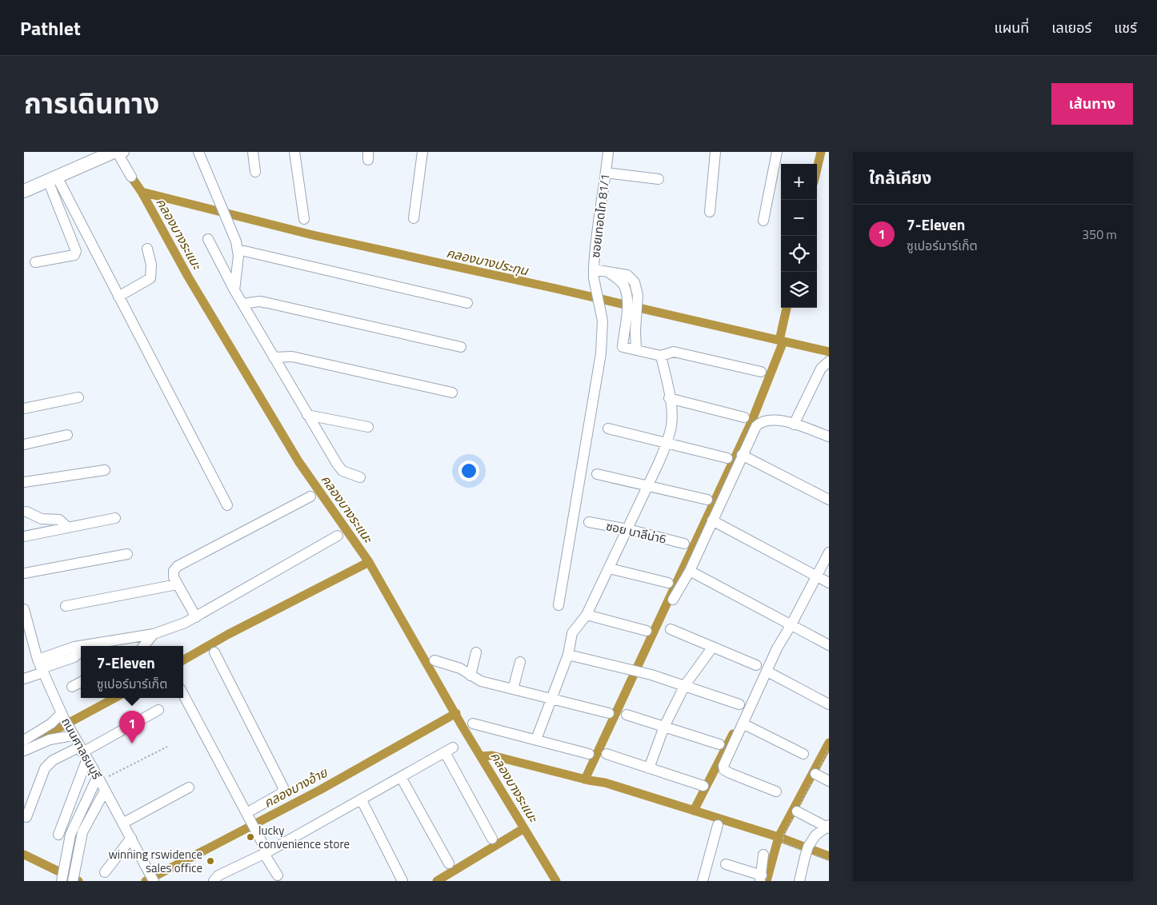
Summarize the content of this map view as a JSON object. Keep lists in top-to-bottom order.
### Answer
{
  "streets": {
    "street": ["ซอยเทอดไท 81/1", "ซอย บาลีน่า6", "ถนนศาลธนบุรี"]
  },
  "water": ["คลองบางระแนะ", "คลองบางประทุน", "คลองบางอ้าย"],
  "places": ["lucky convenience store", "winning rswidence sales office"],
  "page": {
    "header": "Pathlet",
    "nav": ["แผนที่", "เลเยอร์", "แชร์"],
    "title": "การเดินทาง",
    "buttons": "เส้นทาง",
    "heading": "ใกล้เคียง",
    "map_buttons": ["+", "−"],
    "list": [
      {
        "mark": "1",
        "name": "7-Eleven",
        "note": "ซูเปอร์มาร์เก็ต",
        "value": "350 m"
      }
    ],
    "popup": ["7-Eleven", "ซูเปอร์มาร์เก็ต"],
    "pins": "1"
  }
}
